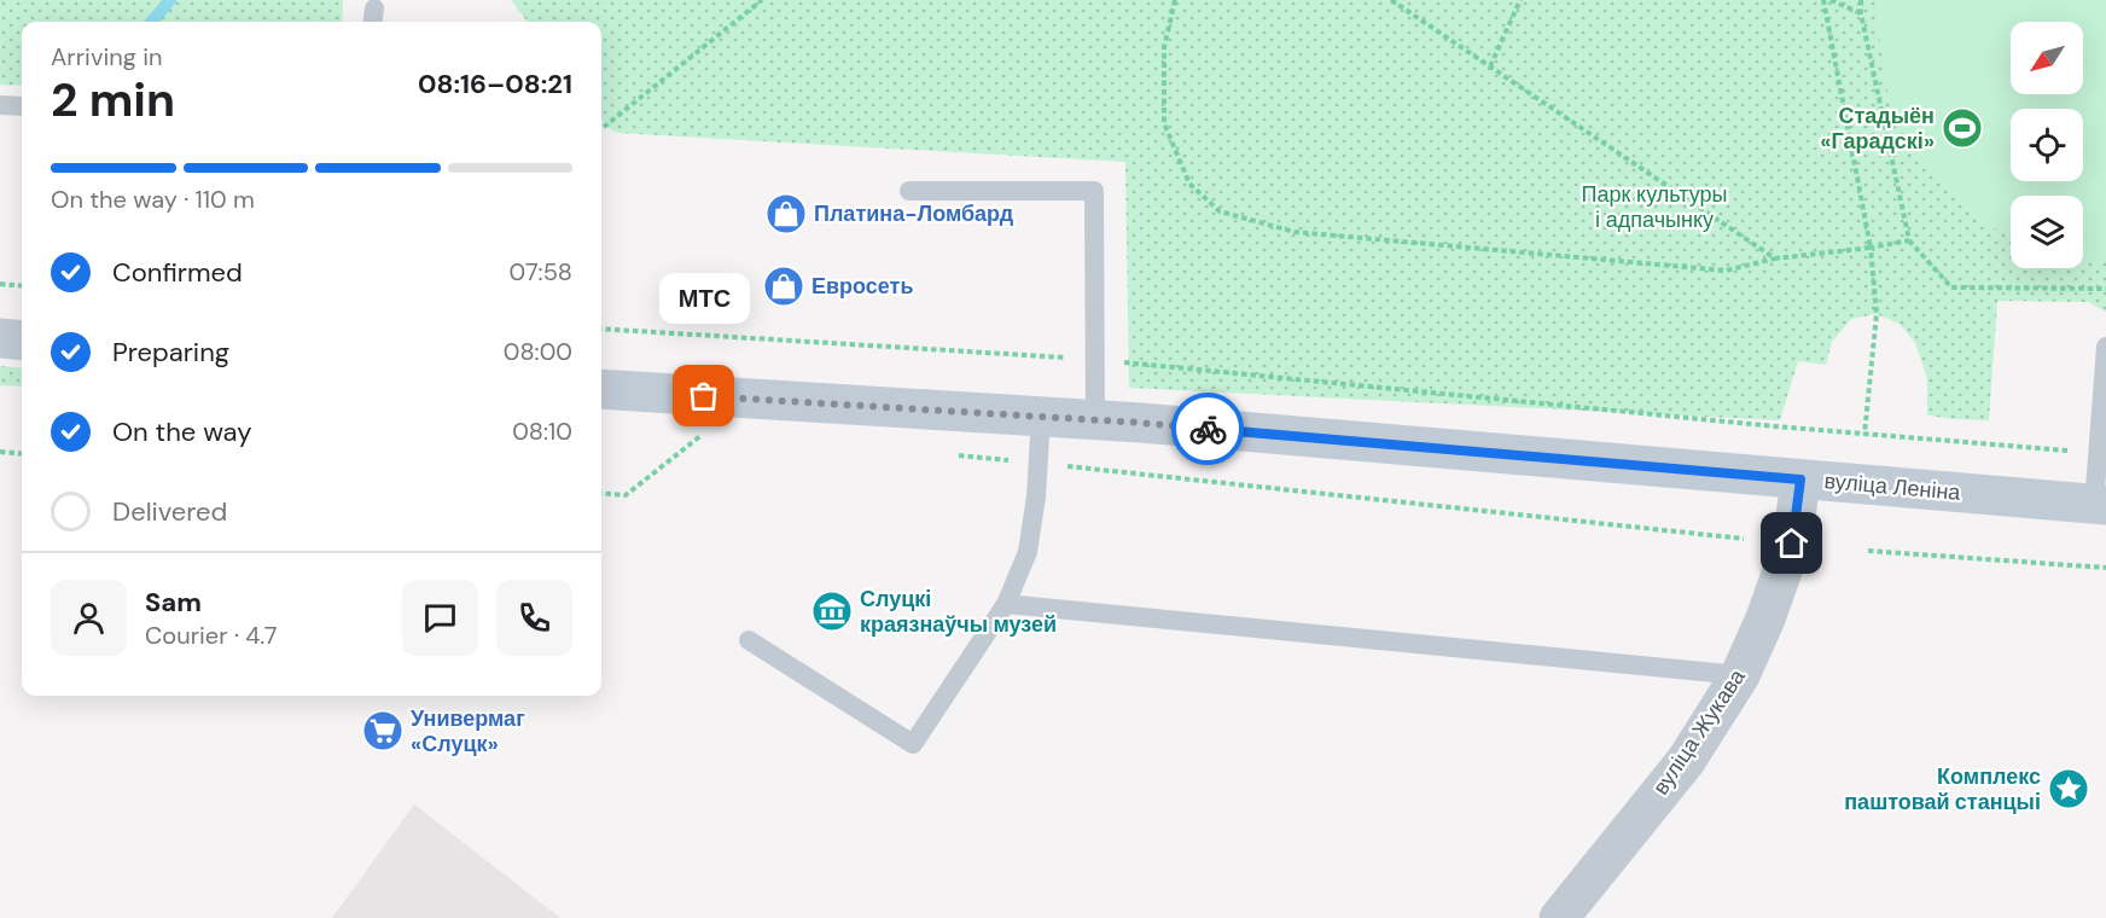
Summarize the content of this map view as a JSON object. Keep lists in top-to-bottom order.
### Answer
{
  "streets": {
    "main road": ["вуліца Леніна"],
    "street": ["вуліца Жукава"]
  },
  "crossings": [
    ["вуліца Леніна", "вуліца Жукава"]
  ],
  "parks": ["Парк культуры і адпачынку"],
  "places": {
    "sports": ["Стадыён «Гарадскі»"],
    "shop": ["Платина-Ломбард", "Евросеть"],
    "other": ["МТС"],
    "museum": ["Слуцкі краязнаўчы музей"],
    "supermarket": ["Универмаг «Слуцк»"],
    "place": ["Комплекс паштовай станцыі"]
  },
  "north": "bottom left",
  "page": {
    "heading": ["2 min", "Arriving in", "08:16–08:21"],
    "panel": ["Sam", "Courier · 4.7"],
    "bar": "On the way · 110 m",
    "list": [
      ["Confirmed", "07:58"],
      ["Preparing", "08:00"],
      ["On the way", "08:10"],
      "Delivered"
    ],
    "bubble": "МТС"
  }
}
